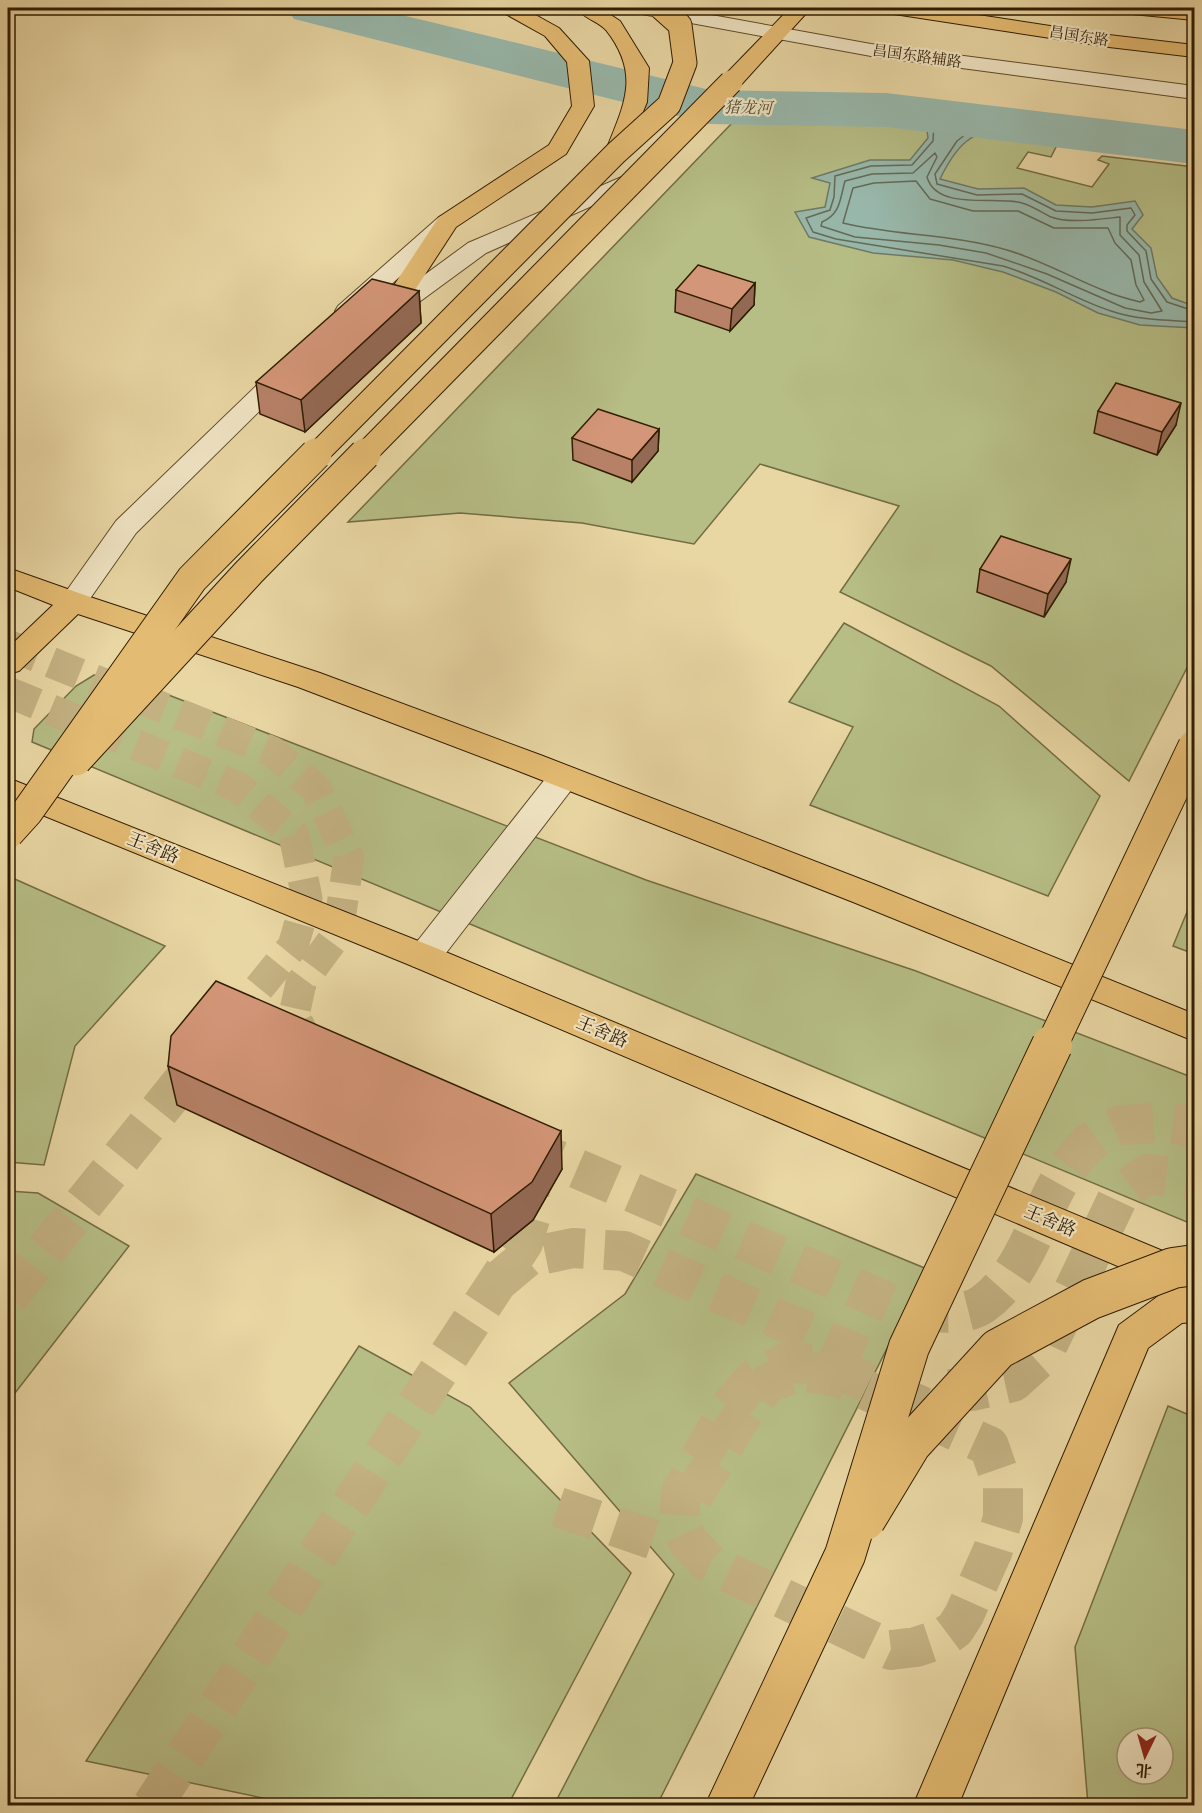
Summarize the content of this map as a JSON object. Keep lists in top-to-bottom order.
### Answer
{
  "streets": {
    "main road": ["昌国东路", "王舍路"],
    "street": ["昌国东路辅路"]
  },
  "water": ["猪龙河"],
  "north": "bottom"
}
